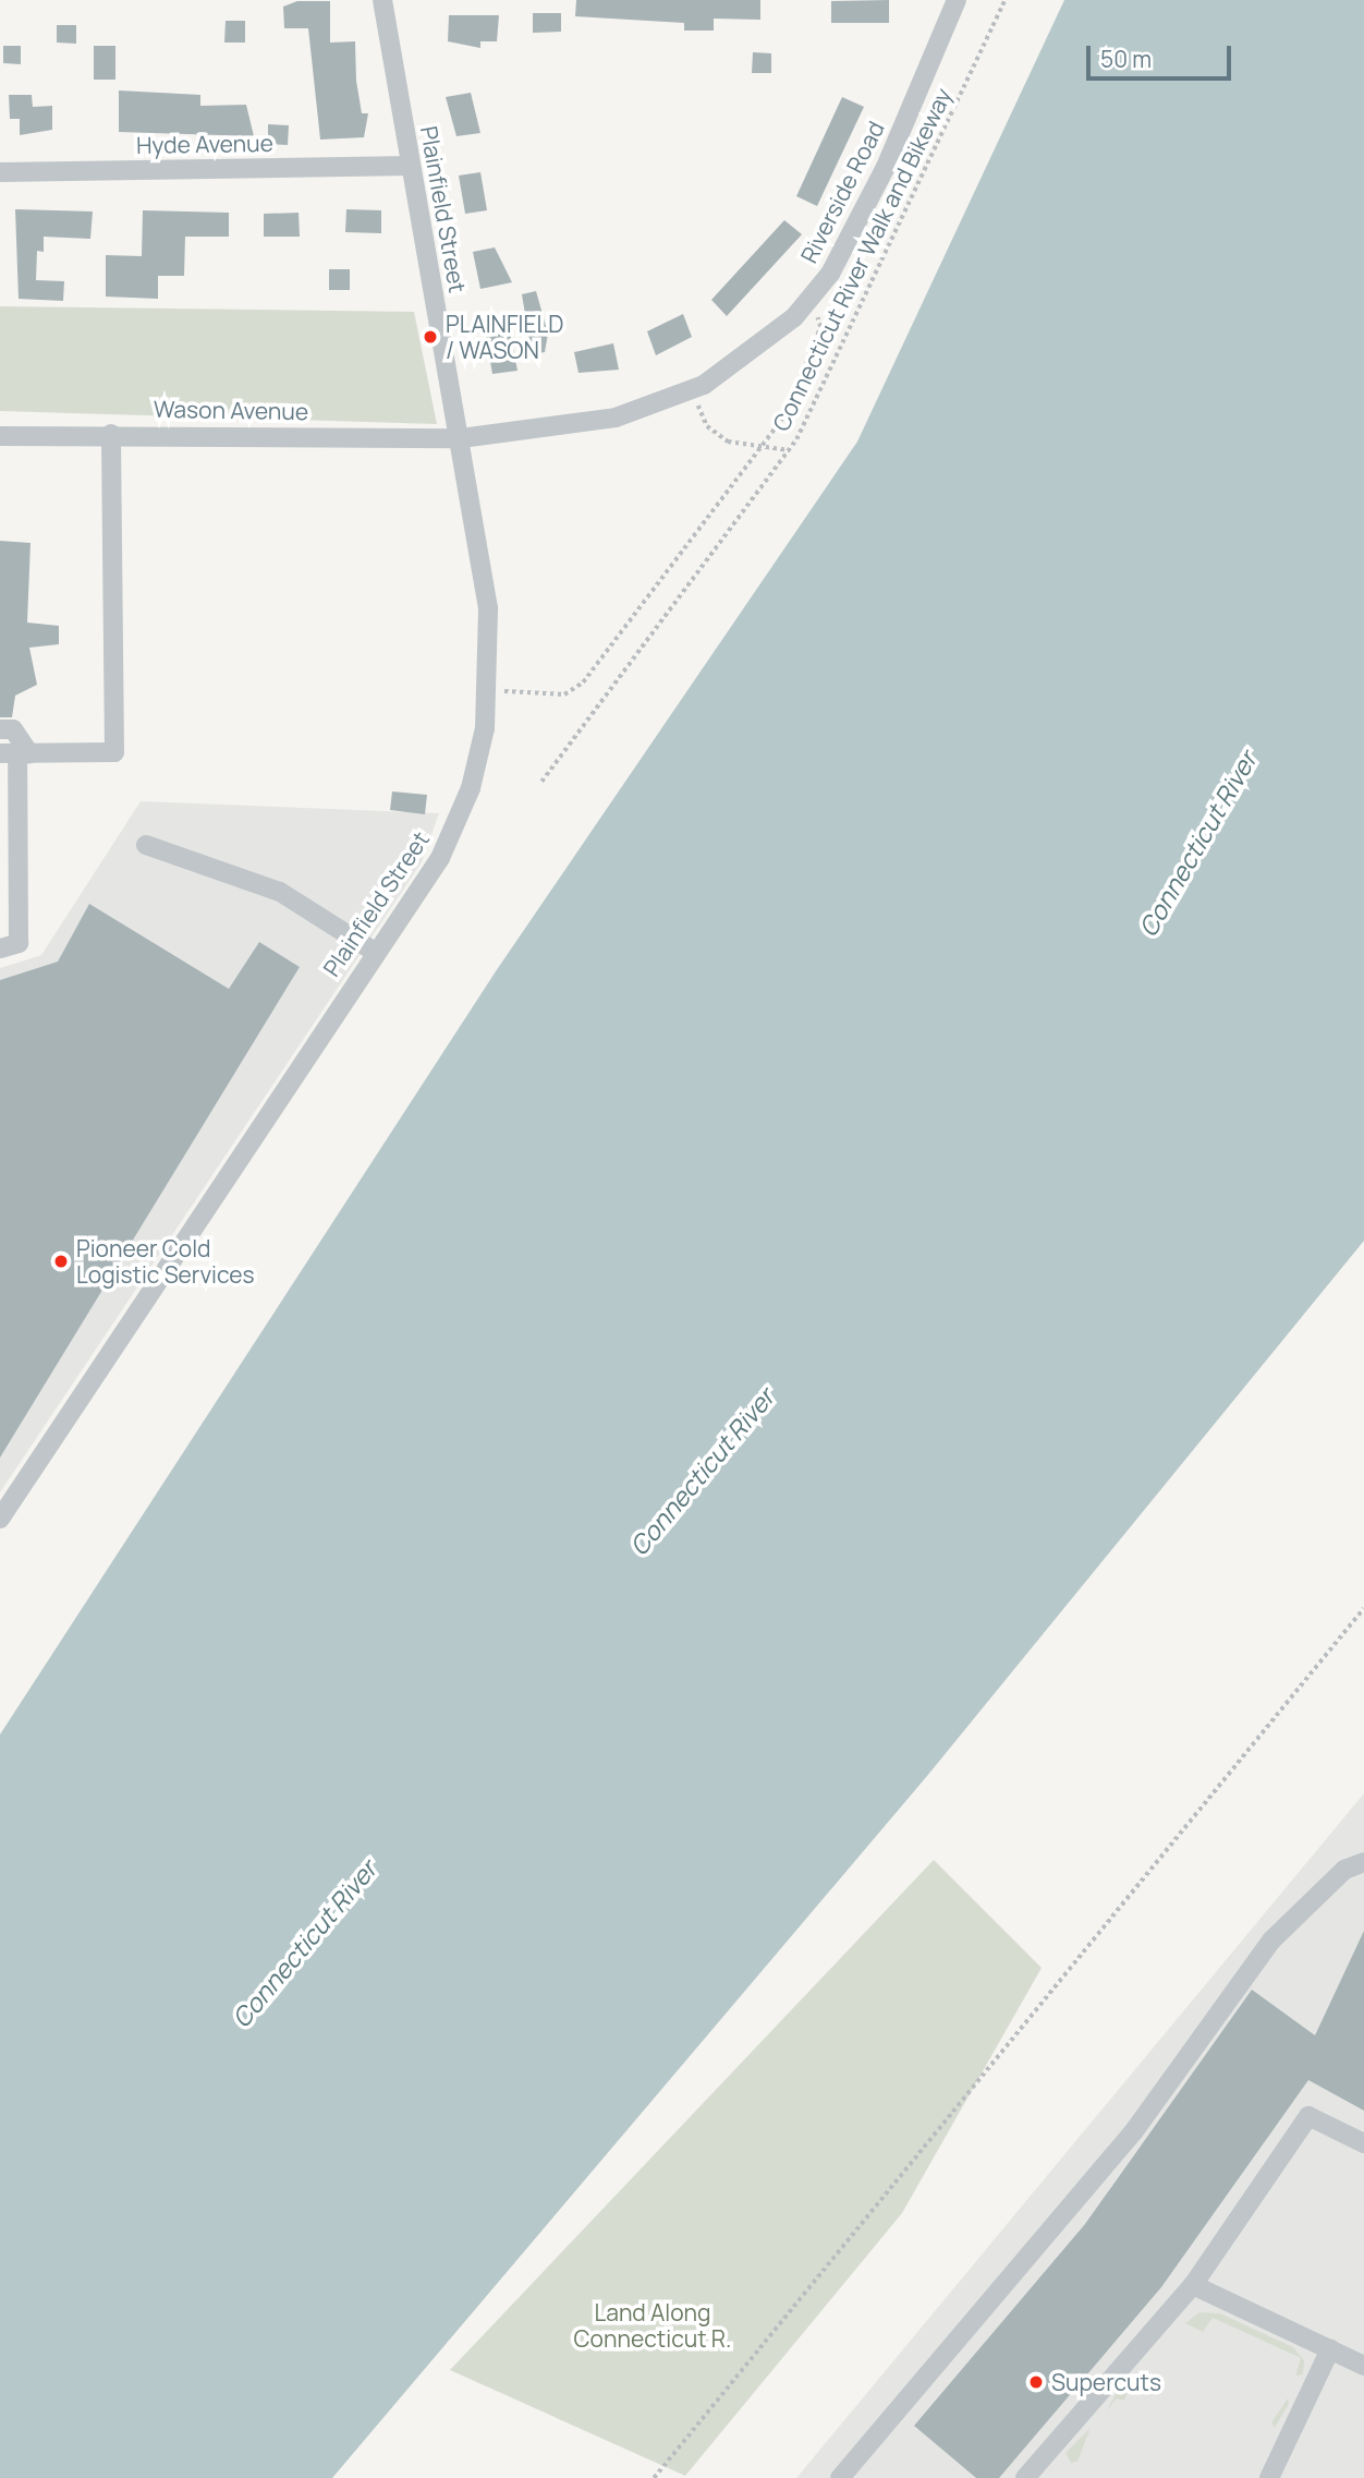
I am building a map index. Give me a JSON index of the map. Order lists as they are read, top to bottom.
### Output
{
  "streets": {
    "street": [
      "Hyde Avenue",
      "Riverside Road",
      "Plainfield Street",
      "Wason Avenue"
    ],
    "path": ["Connecticut River Walk and Bikeway"]
  },
  "crossings": [
    ["Hyde Avenue", "Plainfield Street"],
    ["Riverside Road", "Plainfield Street"],
    ["Riverside Road", "Wason Avenue"],
    ["Plainfield Street", "Wason Avenue"]
  ],
  "water": ["Connecticut River"],
  "parks": ["Land Along Connecticut R."],
  "places": ["PLAINFIELD / WASON", "Pioneer Cold Logistic Services", "Supercuts"],
  "scale_bar": "50 m"
}
